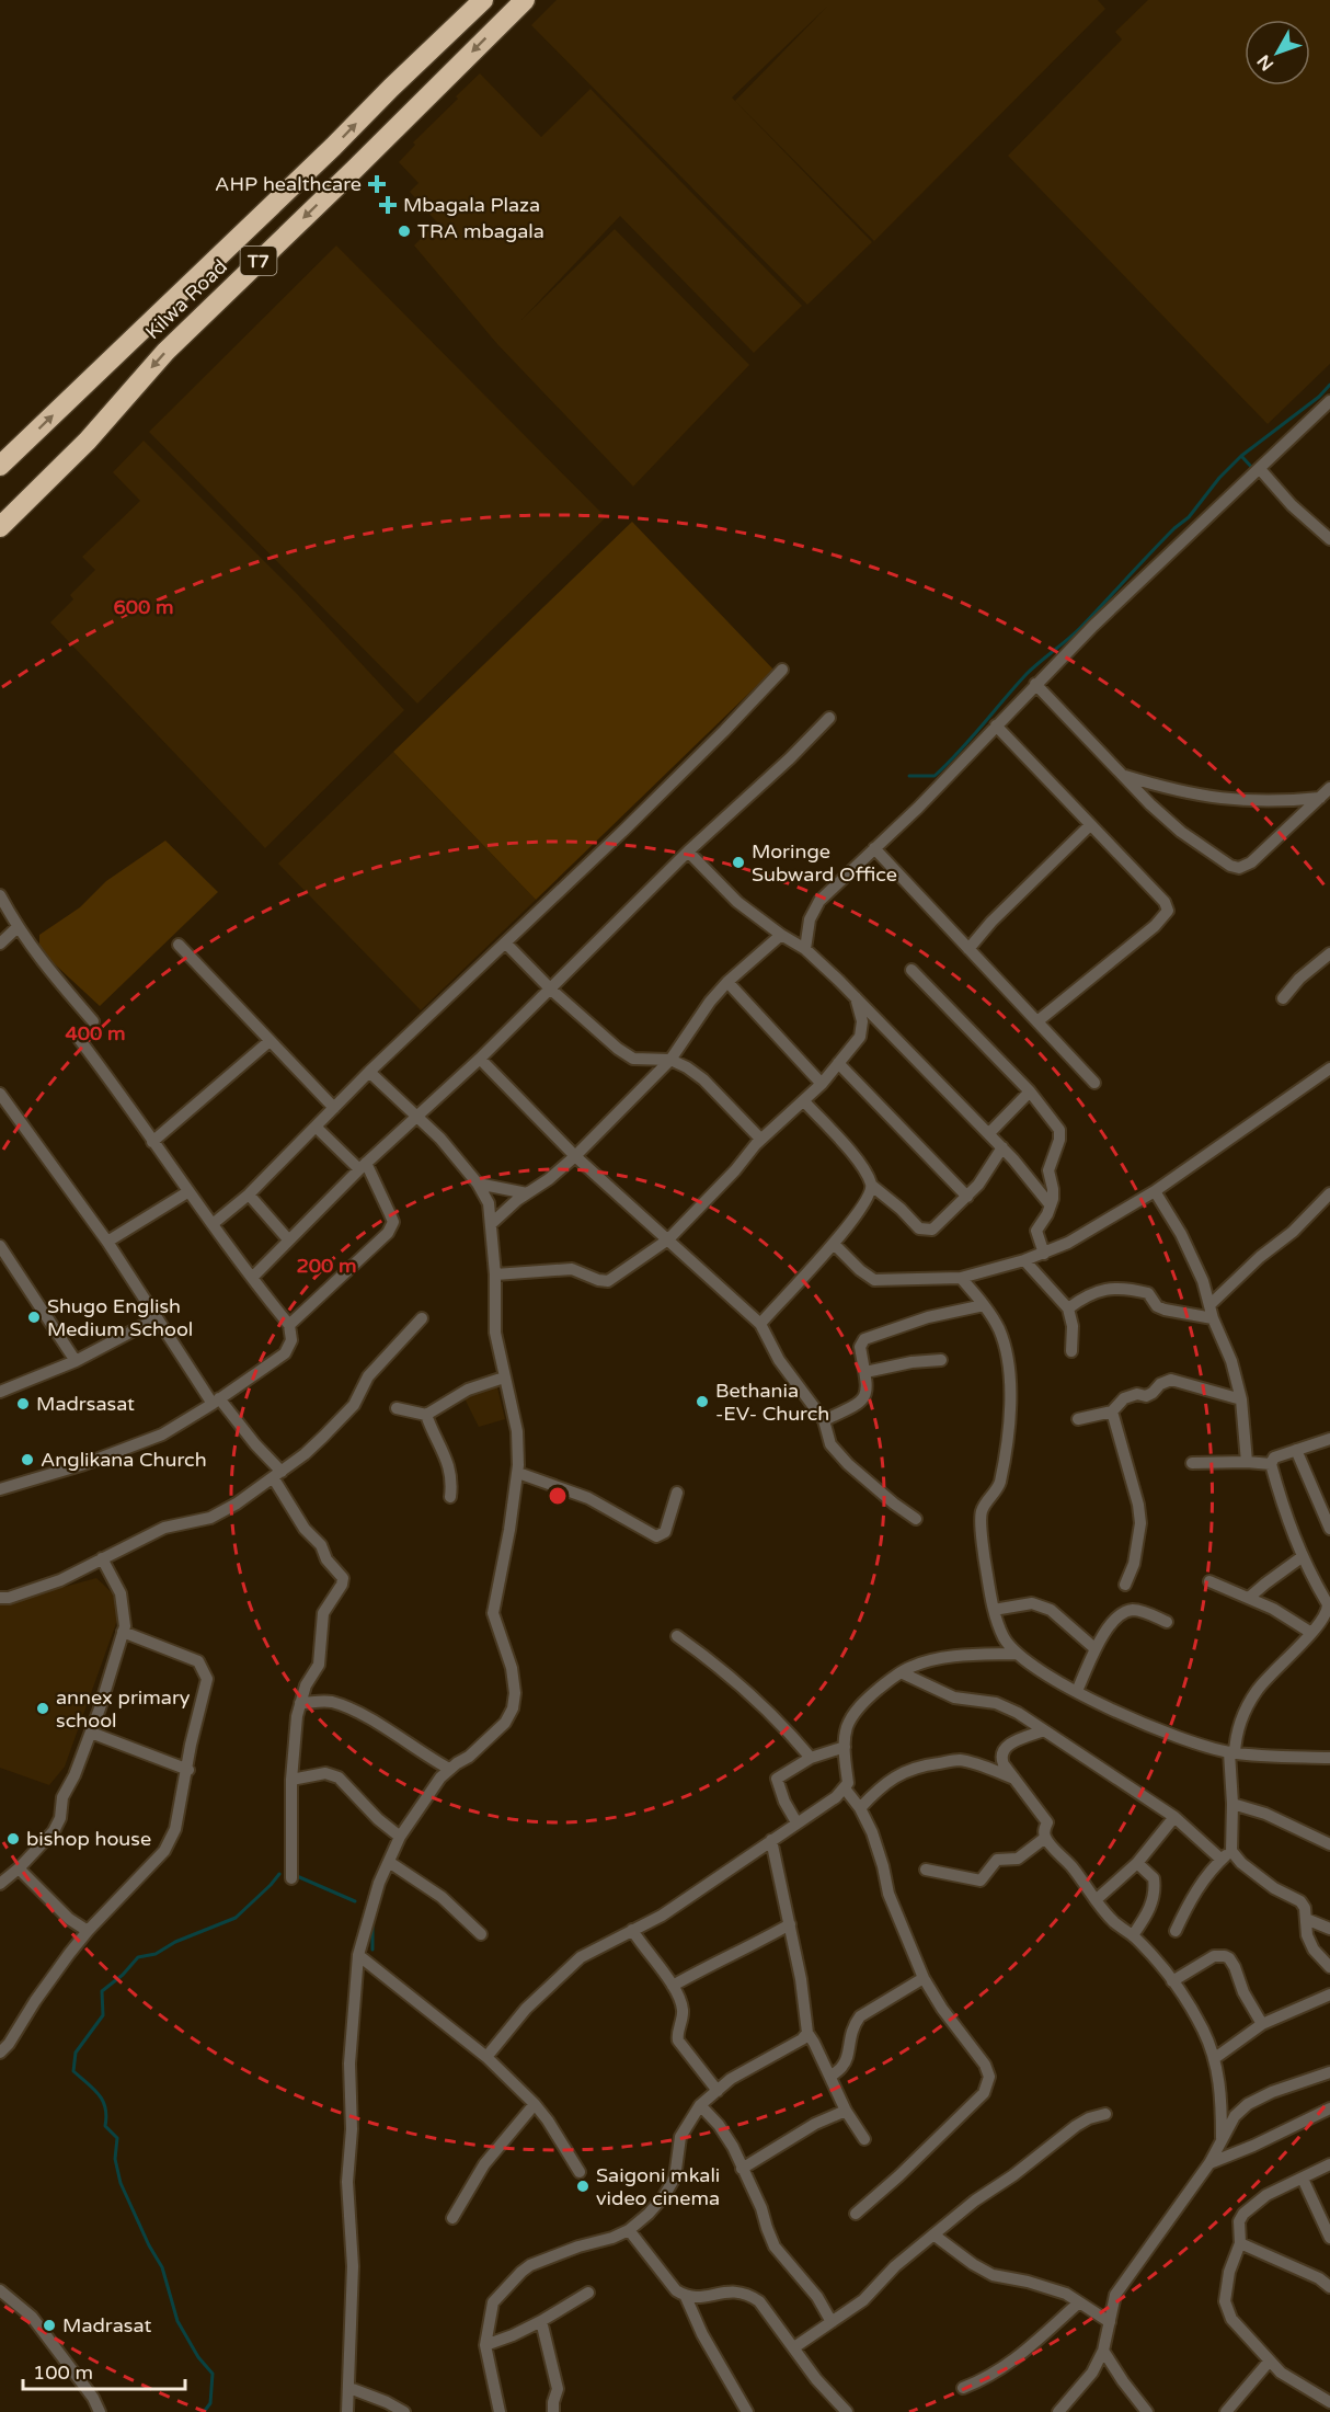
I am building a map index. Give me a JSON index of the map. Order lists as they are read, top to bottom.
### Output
{
  "streets": {
    "highway": ["T7", "Kilwa Road"]
  },
  "places": {
    "health": ["AHP healthcare", "Mbagala Plaza"],
    "other": [
      "TRA mbagala",
      "Moringe Subward Office",
      "Shugo English Medium School",
      "Bethania -EV- Church",
      "Madrsasat",
      "Anglikana Church",
      "annex primary school",
      "bishop house",
      "Saigoni mkali video cinema",
      "Madrasat"
    ]
  },
  "scale_bar": "100 m",
  "north": "bottom left",
  "rings": ["600 m", "400 m", "200 m"]
}
